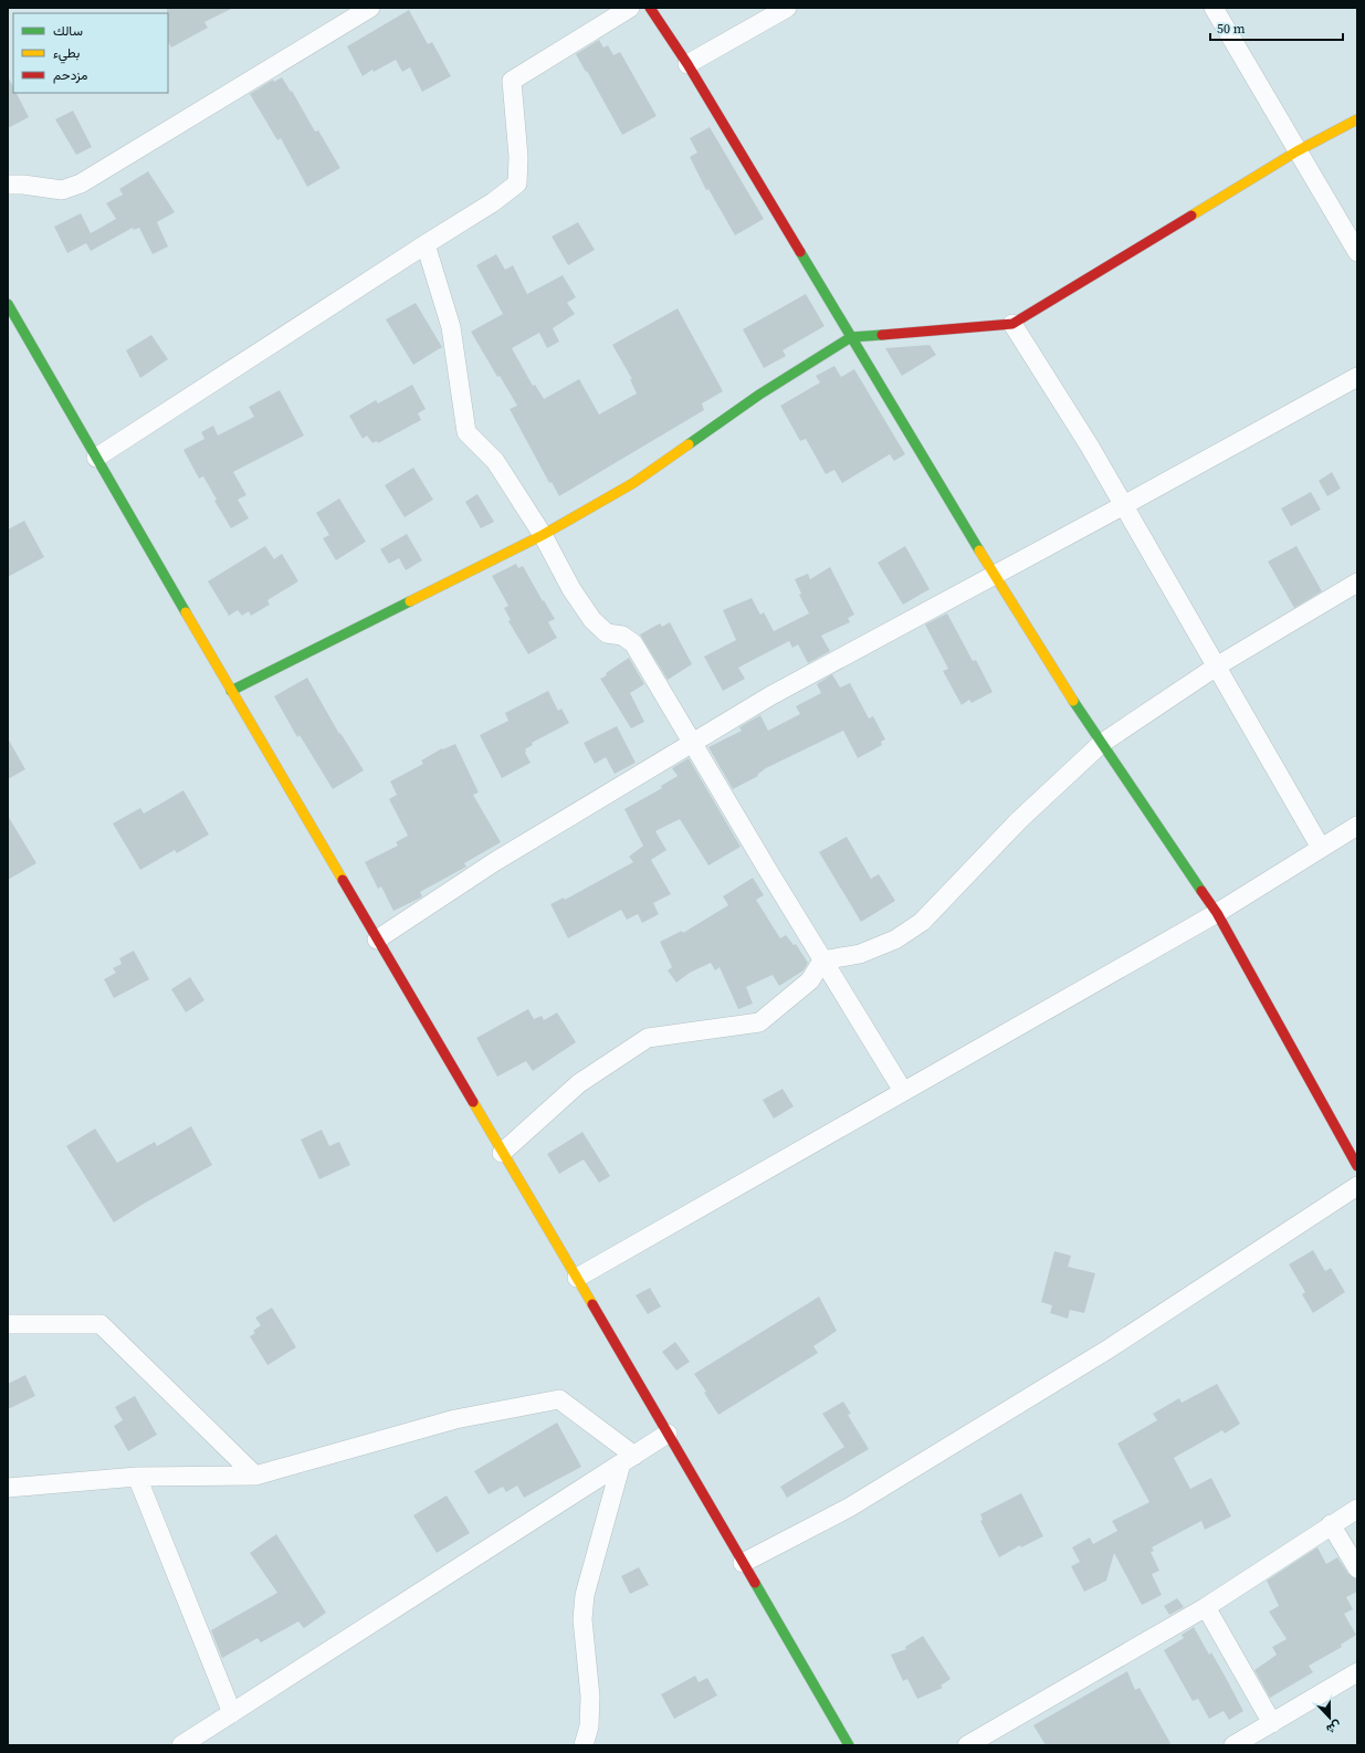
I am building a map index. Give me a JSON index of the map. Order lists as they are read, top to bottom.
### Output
{
  "legend": ["سالك", "بطيء", "مزدحم"],
  "scale_bar": "50 m",
  "north": "bottom"
}
